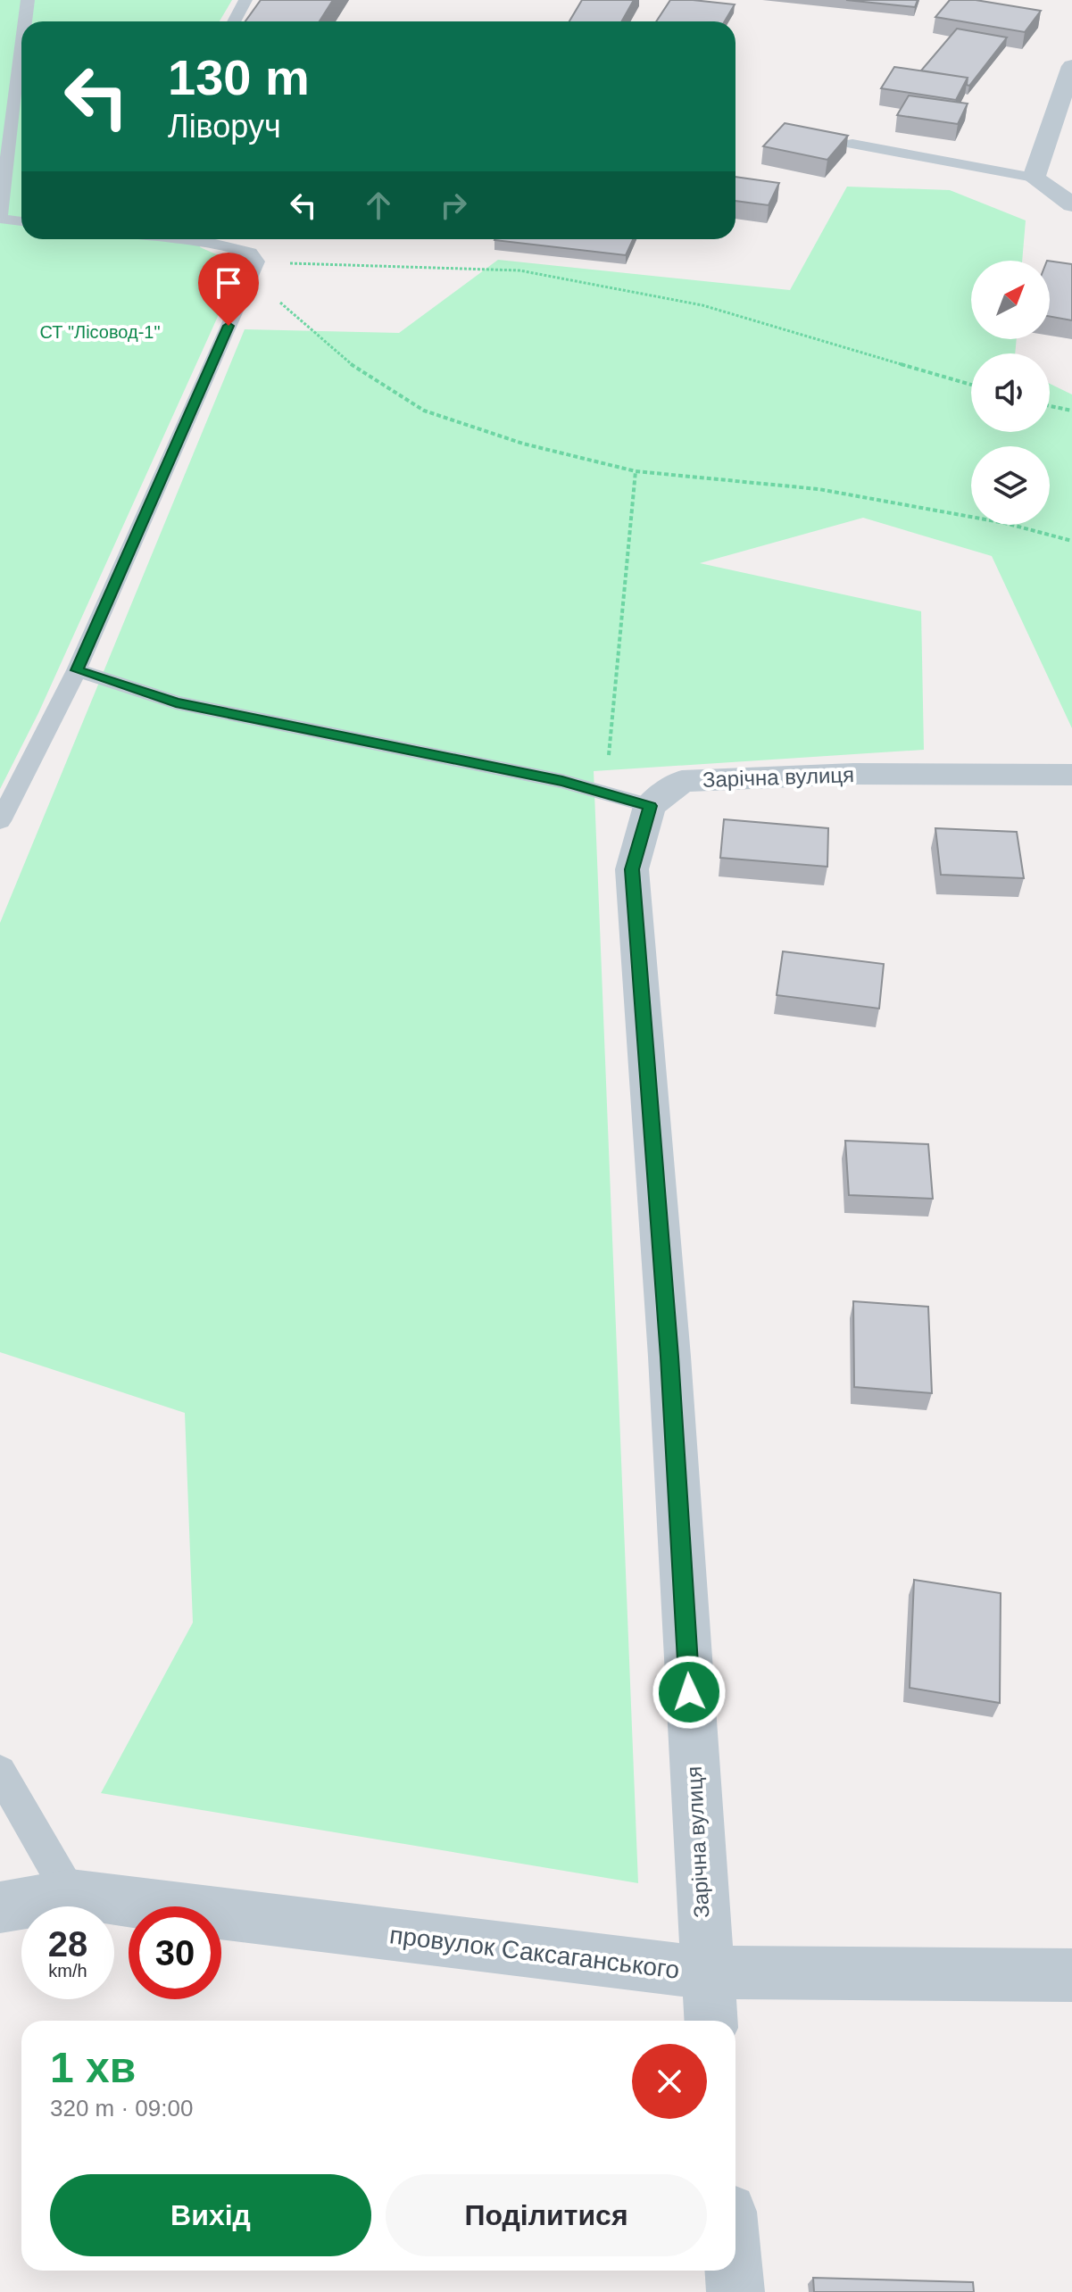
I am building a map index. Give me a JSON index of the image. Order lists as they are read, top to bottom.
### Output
{
  "streets": {
    "street": ["Зарічна вулиця", "провулок Саксаганського"]
  },
  "crossings": [
    ["Зарічна вулиця", "провулок Саксаганського"]
  ],
  "parks": ["СТ \"Лісовод-1\""],
  "north": "top right",
  "page": {
    "turn": ["130 m", "Ліворуч"],
    "speed": "28 km/h",
    "limit": "30",
    "heading": ["1 хв", "320 m · 09:00"],
    "buttons": ["Вихід", "Поділитися"]
  }
}
